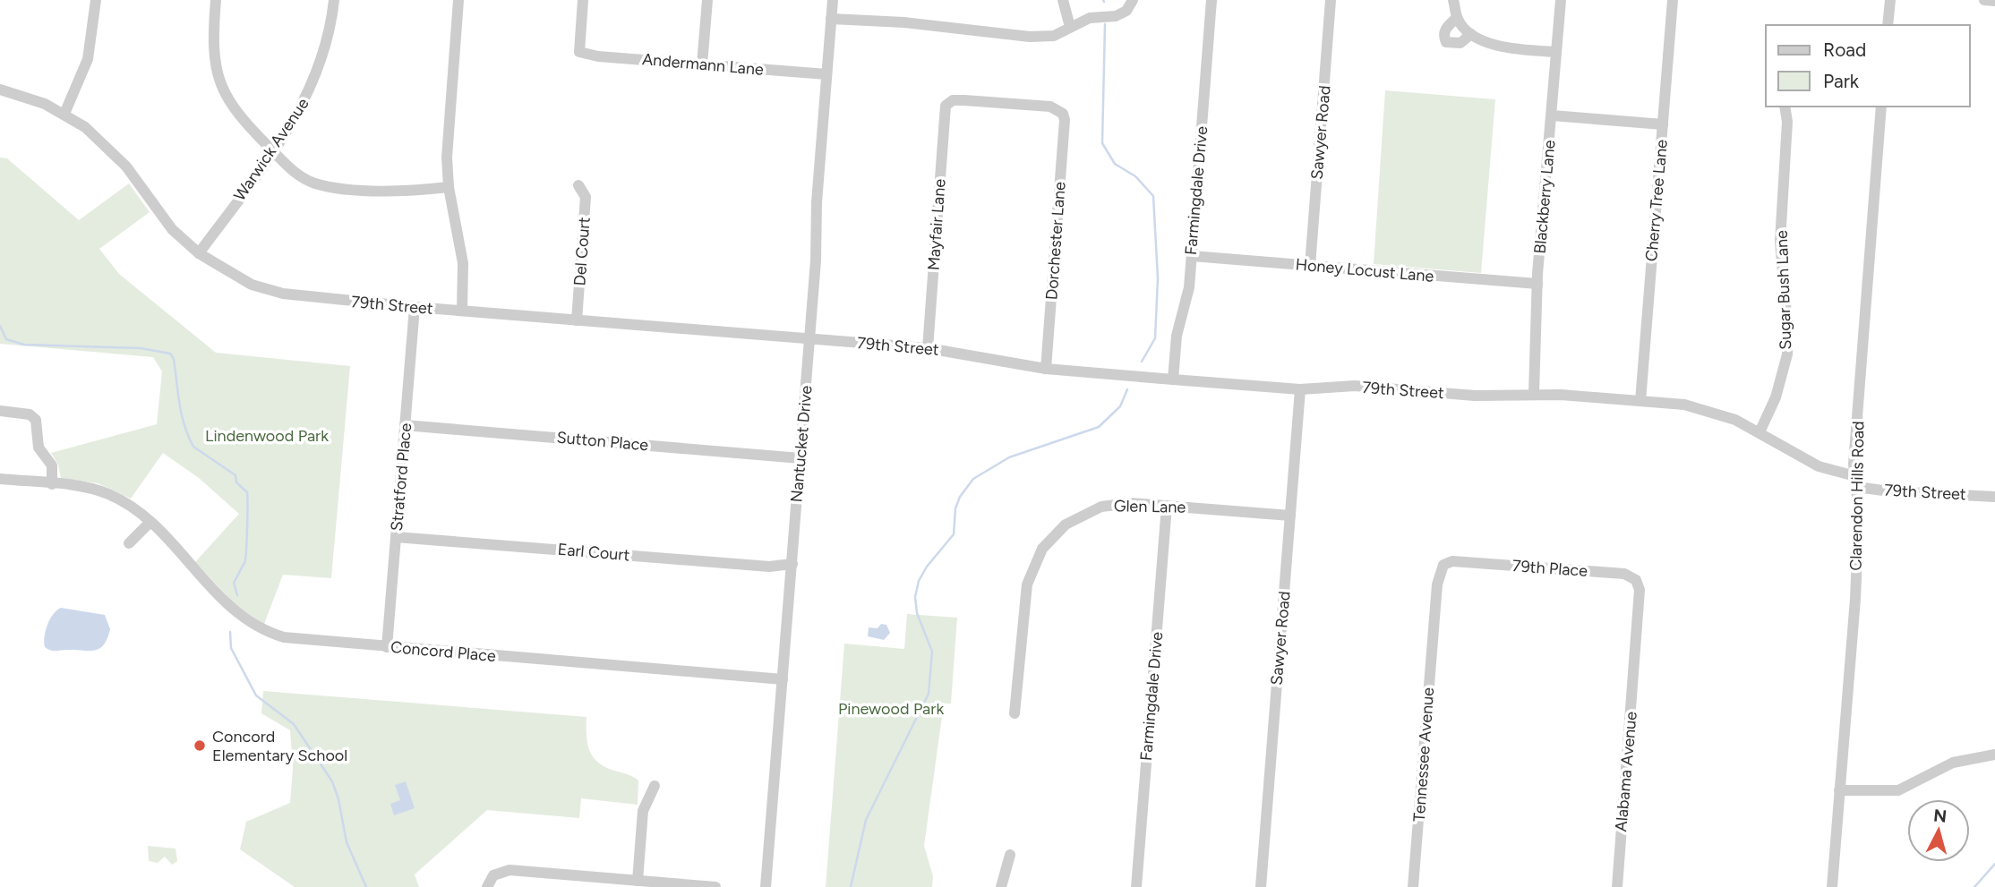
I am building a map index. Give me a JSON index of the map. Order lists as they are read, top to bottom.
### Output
{
  "streets": {
    "street": [
      "Andermann Lane",
      "Sawyer Road",
      "Warwick Avenue",
      "Farmingdale Drive",
      "Blackberry Lane",
      "Cherry Tree Lane",
      "Mayfair Lane",
      "Dorchester Lane",
      "Del Court",
      "Honey Locust Lane",
      "Sugar Bush Lane",
      "79th Street",
      "Sutton Place",
      "Nantucket Drive",
      "Stratford Place",
      "Clarendon Hills Road",
      "Glen Lane",
      "Earl Court",
      "79th Place",
      "Concord Place",
      "Tennessee Avenue",
      "Alabama Avenue"
    ]
  },
  "crossings": [
    ["Andermann Lane", "Nantucket Drive"],
    ["Sawyer Road", "Honey Locust Lane"],
    ["Sawyer Road", "79th Street"],
    ["Sawyer Road", "Glen Lane"],
    ["Warwick Avenue", "79th Street"],
    ["Farmingdale Drive", "Honey Locust Lane"],
    ["Farmingdale Drive", "79th Street"],
    ["Farmingdale Drive", "Glen Lane"],
    ["Blackberry Lane", "Honey Locust Lane"],
    ["Blackberry Lane", "79th Street"],
    ["Cherry Tree Lane", "79th Street"],
    ["Mayfair Lane", "Dorchester Lane"],
    ["Mayfair Lane", "79th Street"],
    ["Dorchester Lane", "79th Street"],
    ["Del Court", "79th Street"],
    ["Sugar Bush Lane", "79th Street"],
    ["79th Street", "Nantucket Drive"],
    ["79th Street", "Stratford Place"],
    ["79th Street", "Clarendon Hills Road"],
    ["Sutton Place", "Nantucket Drive"],
    ["Sutton Place", "Stratford Place"],
    ["Nantucket Drive", "Earl Court"],
    ["Nantucket Drive", "Concord Place"],
    ["Stratford Place", "Earl Court"],
    ["Stratford Place", "Concord Place"],
    ["79th Place", "Tennessee Avenue"],
    ["79th Place", "Alabama Avenue"]
  ],
  "parks": ["Lindenwood Park", "Pinewood Park"],
  "places": ["Concord Elementary School"],
  "legend": ["Road", "Park"],
  "north": "top"
}
